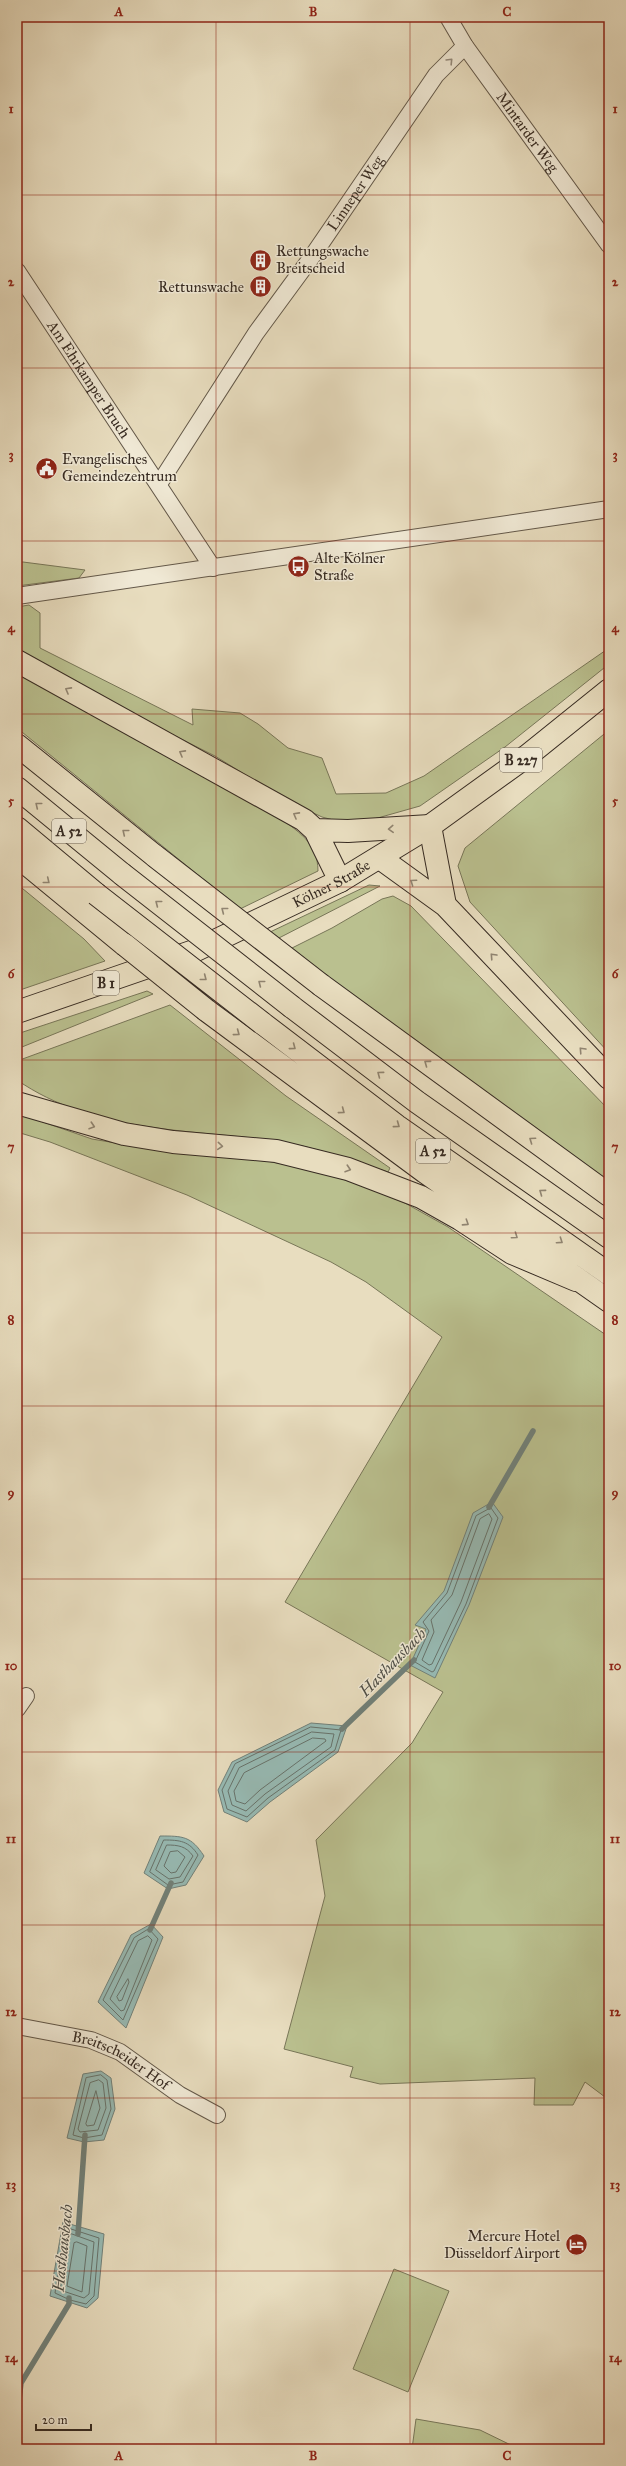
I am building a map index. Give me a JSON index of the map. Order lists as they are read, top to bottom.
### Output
{
  "streets": {
    "main road": [
      "B 227",
      "A 52",
      "Kölner Straße",
      "B 1"
    ],
    "street": [
      "Mintarder Weg",
      "Linneper Weg",
      "Am Ehrkamper Bruch",
      "Breitscheider Hof"
    ]
  },
  "crossings": [
    ["Mintarder Weg", "Linneper Weg"],
    ["Linneper Weg", "Am Ehrkamper Bruch"]
  ],
  "one_way": ["Linneper Weg"],
  "water": ["Hasthausbach"],
  "places": {
    "building": ["Rettungswache Breitscheid", "Rettunswache"],
    "public building": ["Evangelisches Gemeindezentrum"],
    "bus stop": ["Alte Kölner Straße"],
    "hotel": ["Mercure Hotel Düsseldorf Airport"]
  },
  "scale_bar": "20 m",
  "grid": {
    "columns": ["A", "B", "C"],
    "rows": [
      "1",
      "2",
      "3",
      "4",
      "5",
      "6",
      "7",
      "8",
      "9",
      "10",
      "11",
      "12",
      "13",
      "14"
    ]
  }
}
